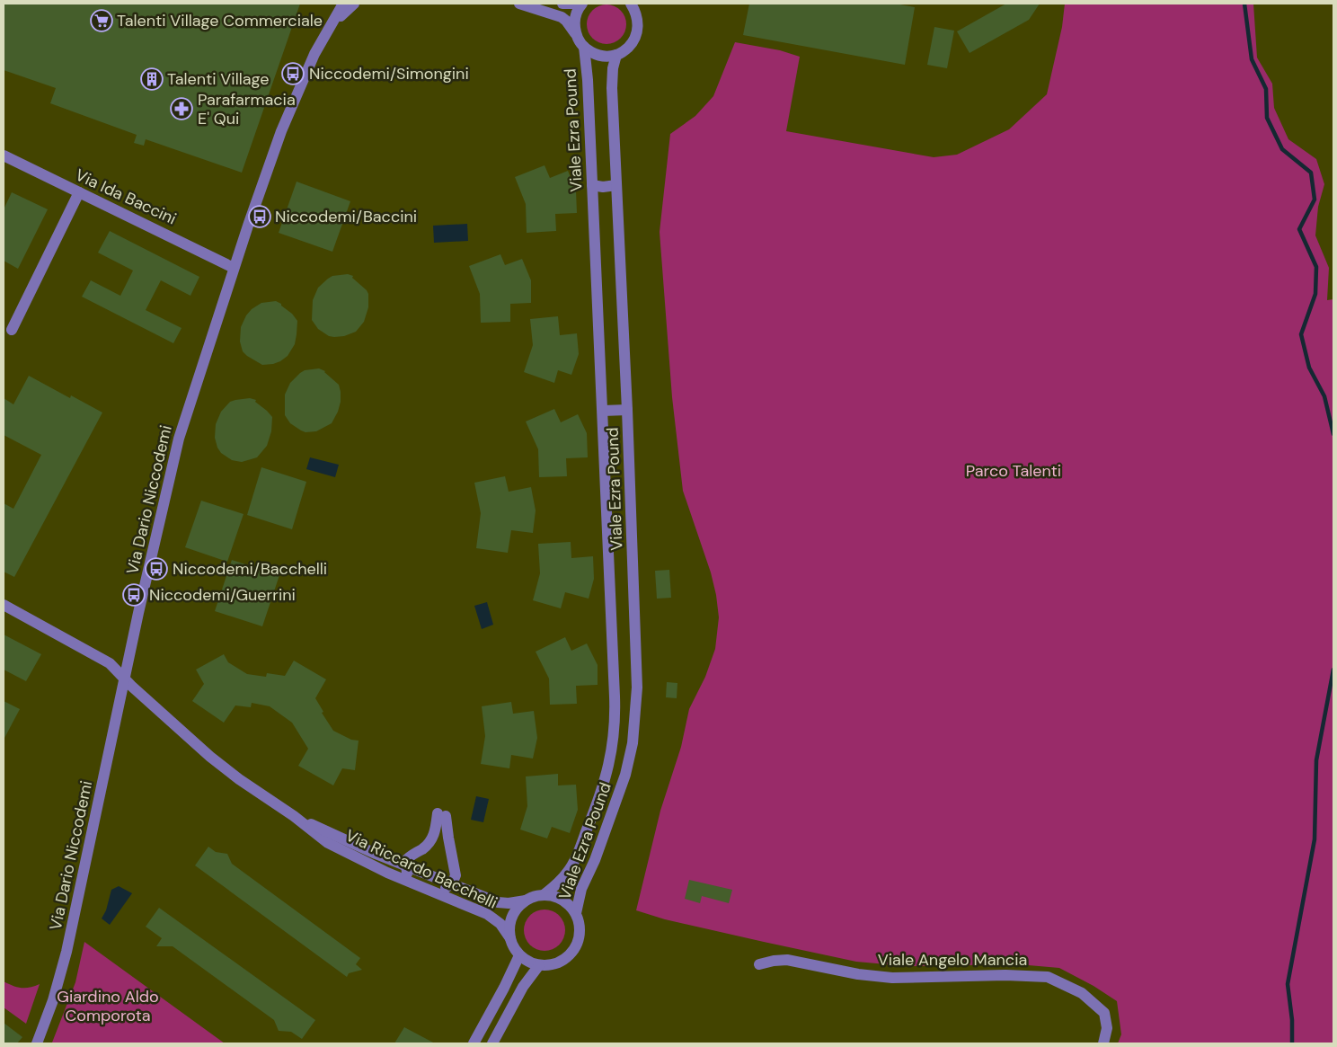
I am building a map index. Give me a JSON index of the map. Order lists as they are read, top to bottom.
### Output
{
  "streets": {
    "street": [
      "Viale Ezra Pound",
      "Via Ida Baccini",
      "Via Dario Niccodemi",
      "Via Riccardo Bacchelli",
      "Viale Angelo Mancia"
    ]
  },
  "crossings": [
    ["Viale Ezra Pound", "Via Riccardo Bacchelli"],
    ["Via Ida Baccini", "Via Dario Niccodemi"],
    ["Via Dario Niccodemi", "Via Riccardo Bacchelli"]
  ],
  "parks": ["Parco Talenti", "Giardino Aldo Comporota"],
  "places": {
    "supermarket": ["Talenti Village Commerciale"],
    "bus stop": [
      "Niccodemi/Simongini",
      "Niccodemi/Baccini",
      "Niccodemi/Bacchelli",
      "Niccodemi/Guerrini"
    ],
    "building": ["Talenti Village"],
    "pharmacy": ["Parafarmacia E' Qui"]
  }
}
